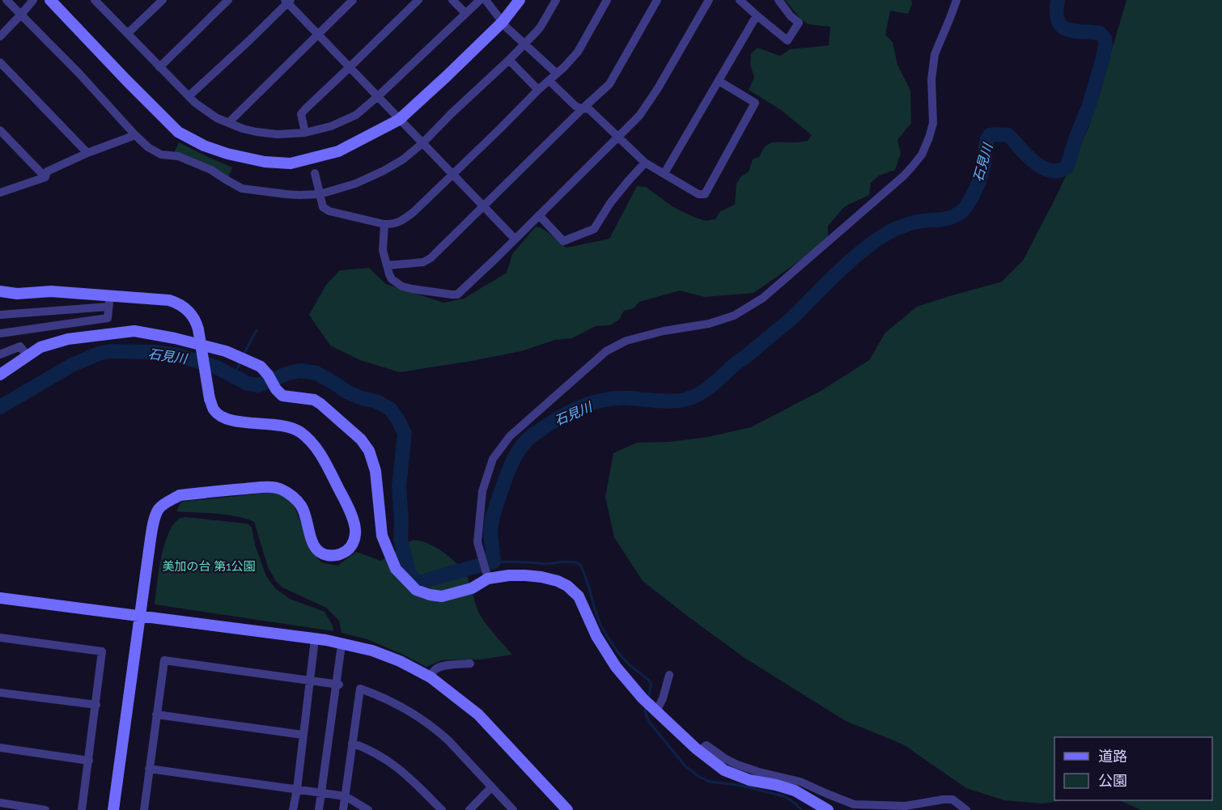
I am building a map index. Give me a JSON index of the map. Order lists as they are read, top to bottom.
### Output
{
  "water": ["石見川"],
  "parks": ["美加の台 第1公園"],
  "legend": ["道路", "公園"]
}
